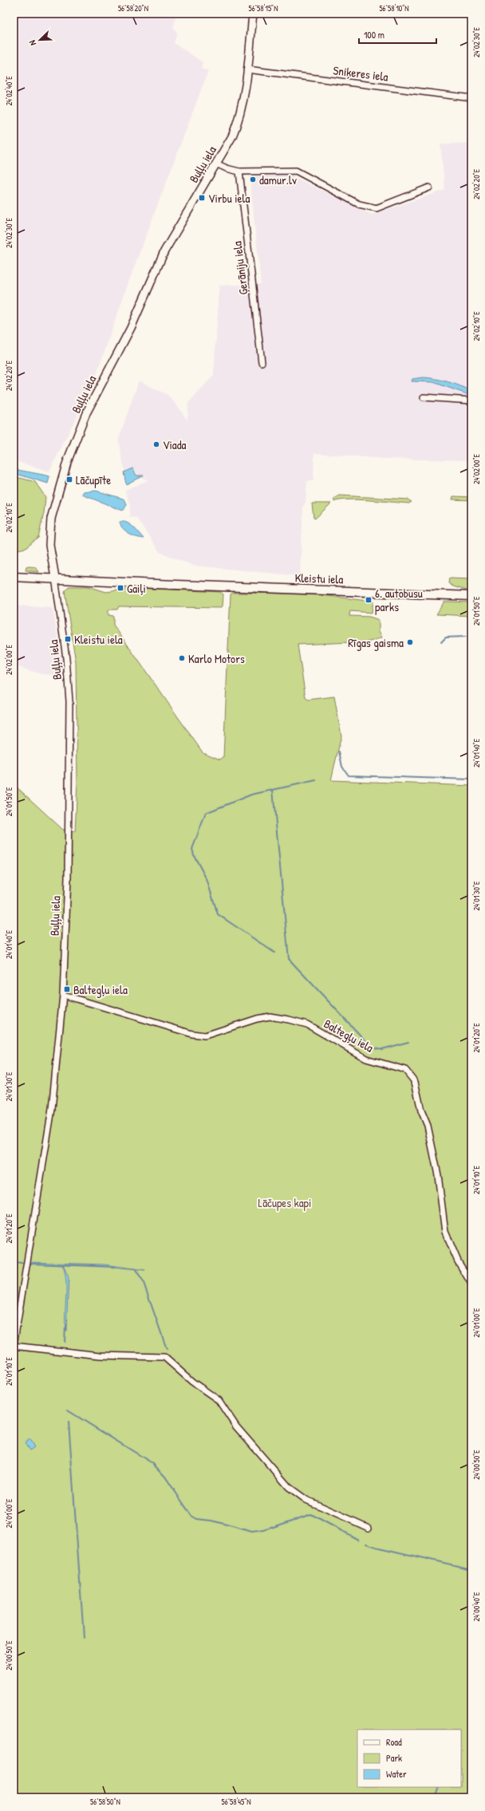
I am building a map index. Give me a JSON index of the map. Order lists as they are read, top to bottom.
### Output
{
  "streets": {
    "main road": ["Kleistu iela"],
    "street": [
      "Sniķeres iela",
      "Buļļu iela",
      "Ģerāniju iela",
      "Baltegļu iela"
    ]
  },
  "crossings": [
    ["Sniķeres iela", "Buļļu iela"],
    ["Buļļu iela", "Kleistu iela"],
    ["Buļļu iela", "Baltegļu iela"]
  ],
  "parks": ["Lāčupes kapi"],
  "places": {
    "other": [
      "damur.lv",
      "Viada",
      "Rīgas gaisma",
      "Karlo Motors"
    ],
    "transit": [
      "Virbu iela",
      "Lāčupīte",
      "Gaiļi",
      "6. autobusu parks",
      "Kleistu iela",
      "Baltegļu iela"
    ]
  },
  "legend": ["Road", "Park", "Water"],
  "scale_bar": "100 m",
  "north": "bottom left",
  "coordinates": [
    "56°58'20\"N",
    "56°58'15\"N",
    "56°58'10\"N",
    "24°02'30\"E",
    "24°02'40\"E",
    "24°02'20\"E",
    "24°02'10\"E",
    "24°02'00\"E",
    "24°01'50\"E",
    "24°01'40\"E",
    "24°01'30\"E",
    "24°01'20\"E",
    "24°01'10\"E",
    "24°01'00\"E",
    "24°00'50\"E",
    "24°00'40\"E",
    "56°58'50\"N",
    "56°58'45\"N"
  ]
}
